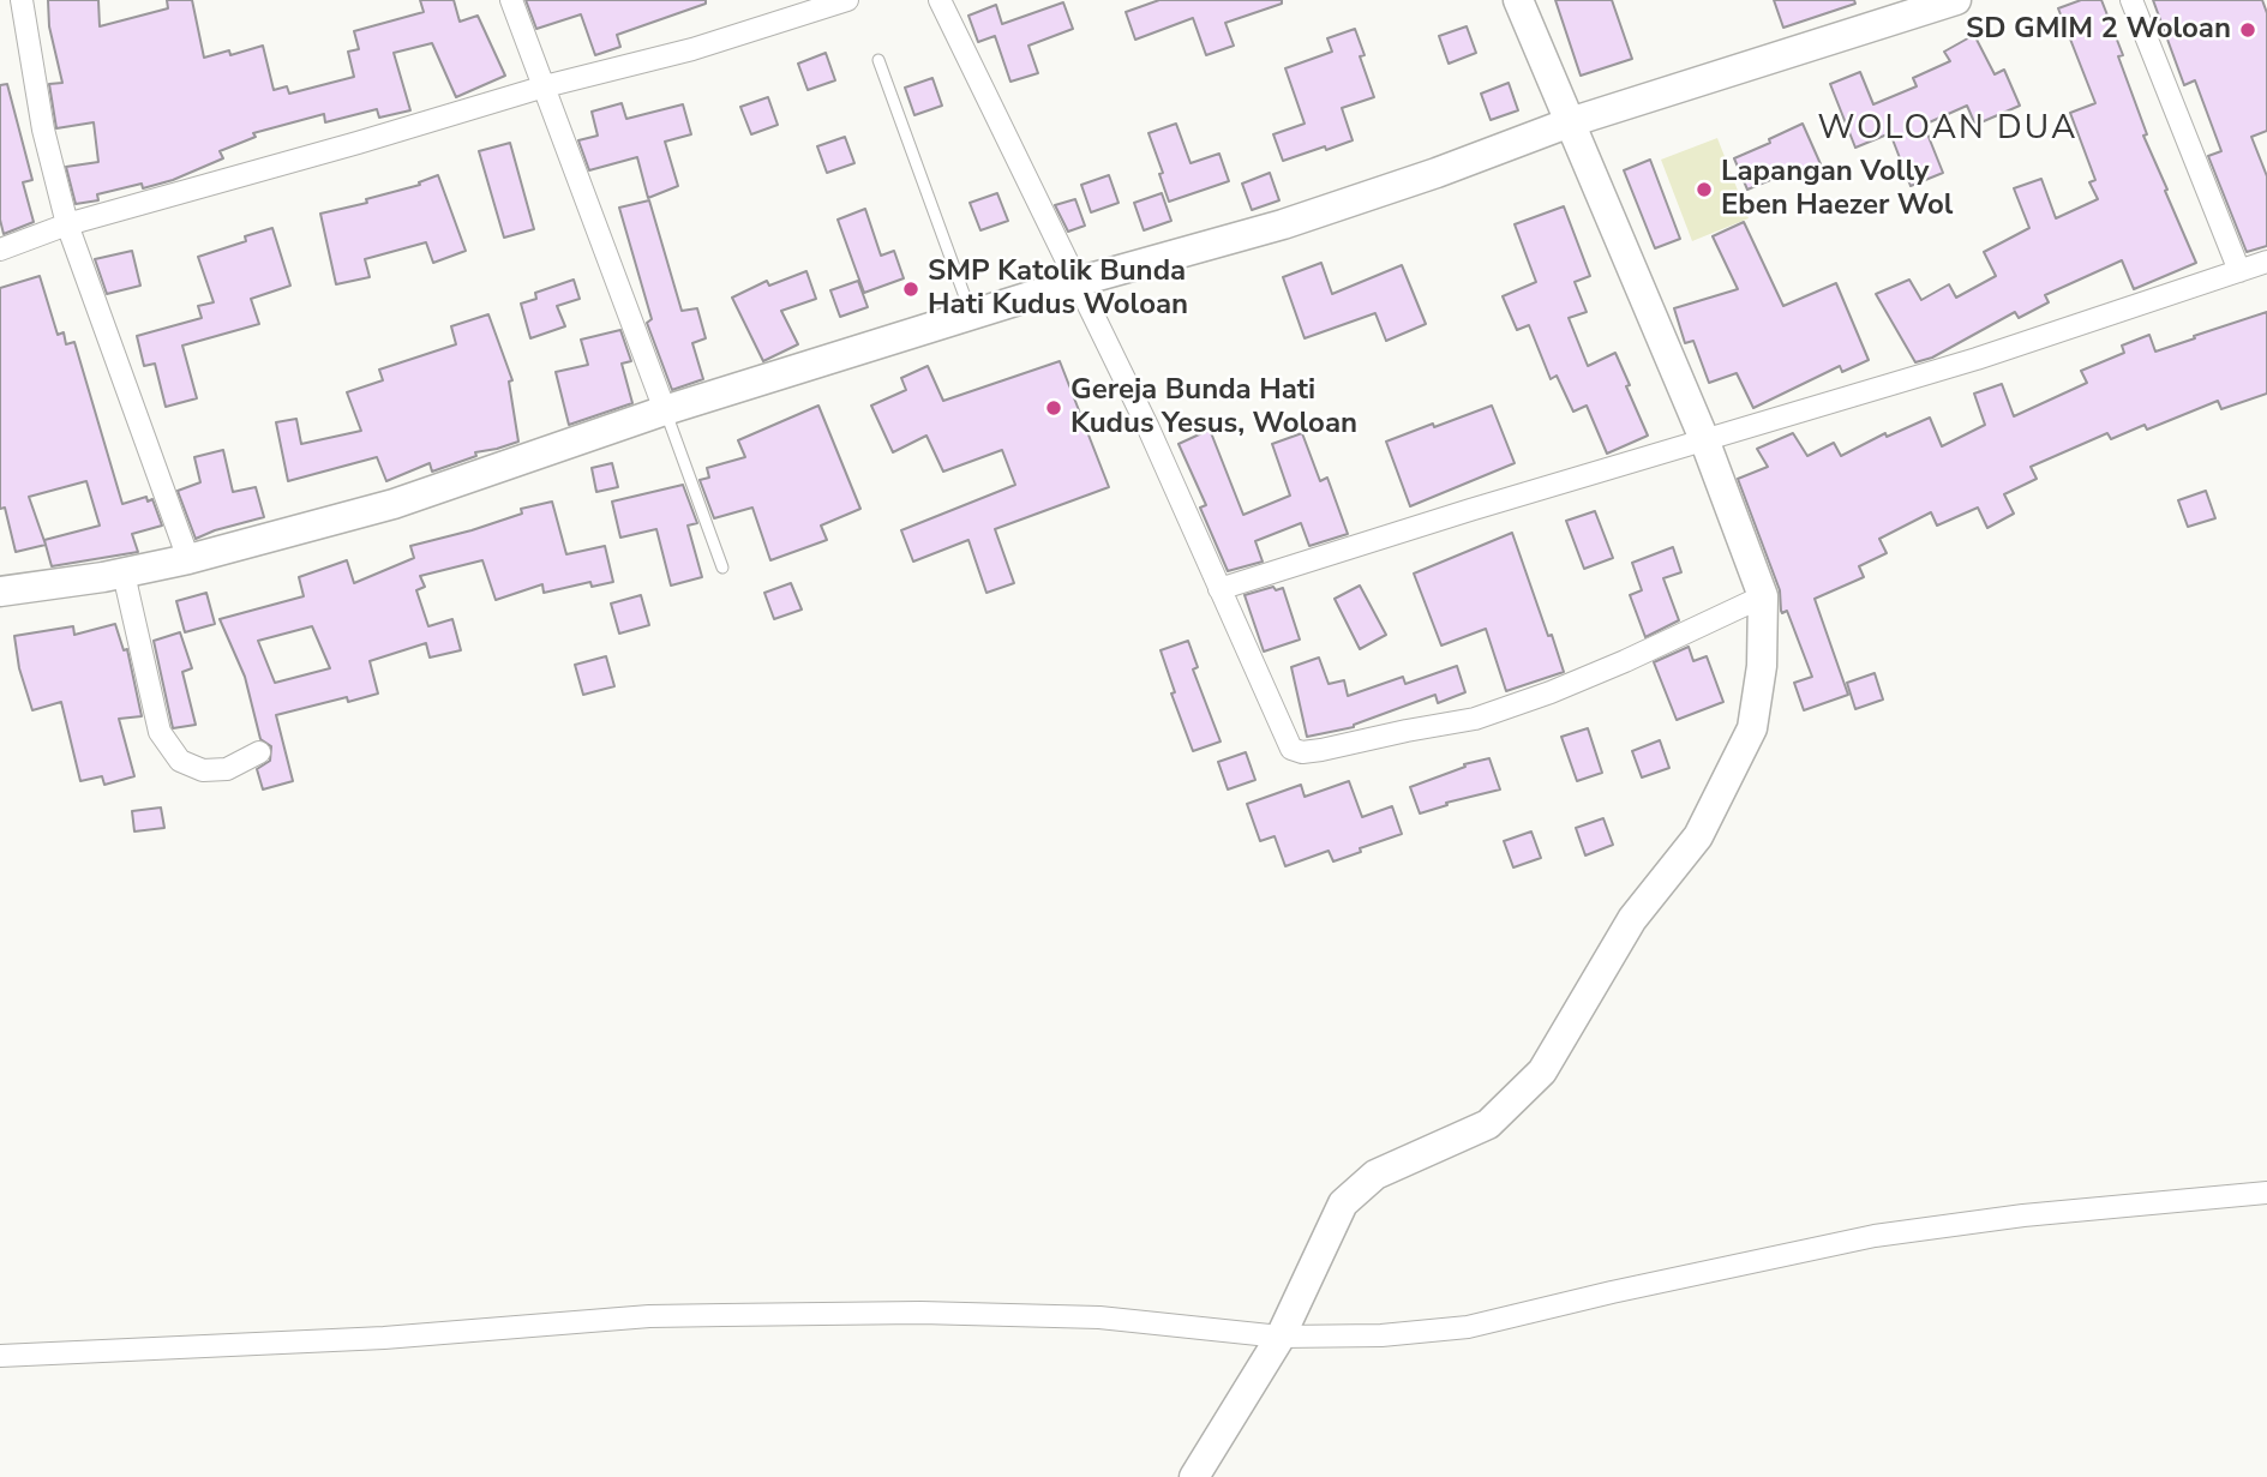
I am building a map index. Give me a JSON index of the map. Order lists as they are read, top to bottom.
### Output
{
  "districts": ["WOLOAN DUA"],
  "places": [
    "SD GMIM 2 Woloan",
    "Lapangan Volly Eben Haezer Wol",
    "SMP Katolik Bunda Hati Kudus Woloan",
    "Gereja Bunda Hati Kudus Yesus, Woloan"
  ]
}
